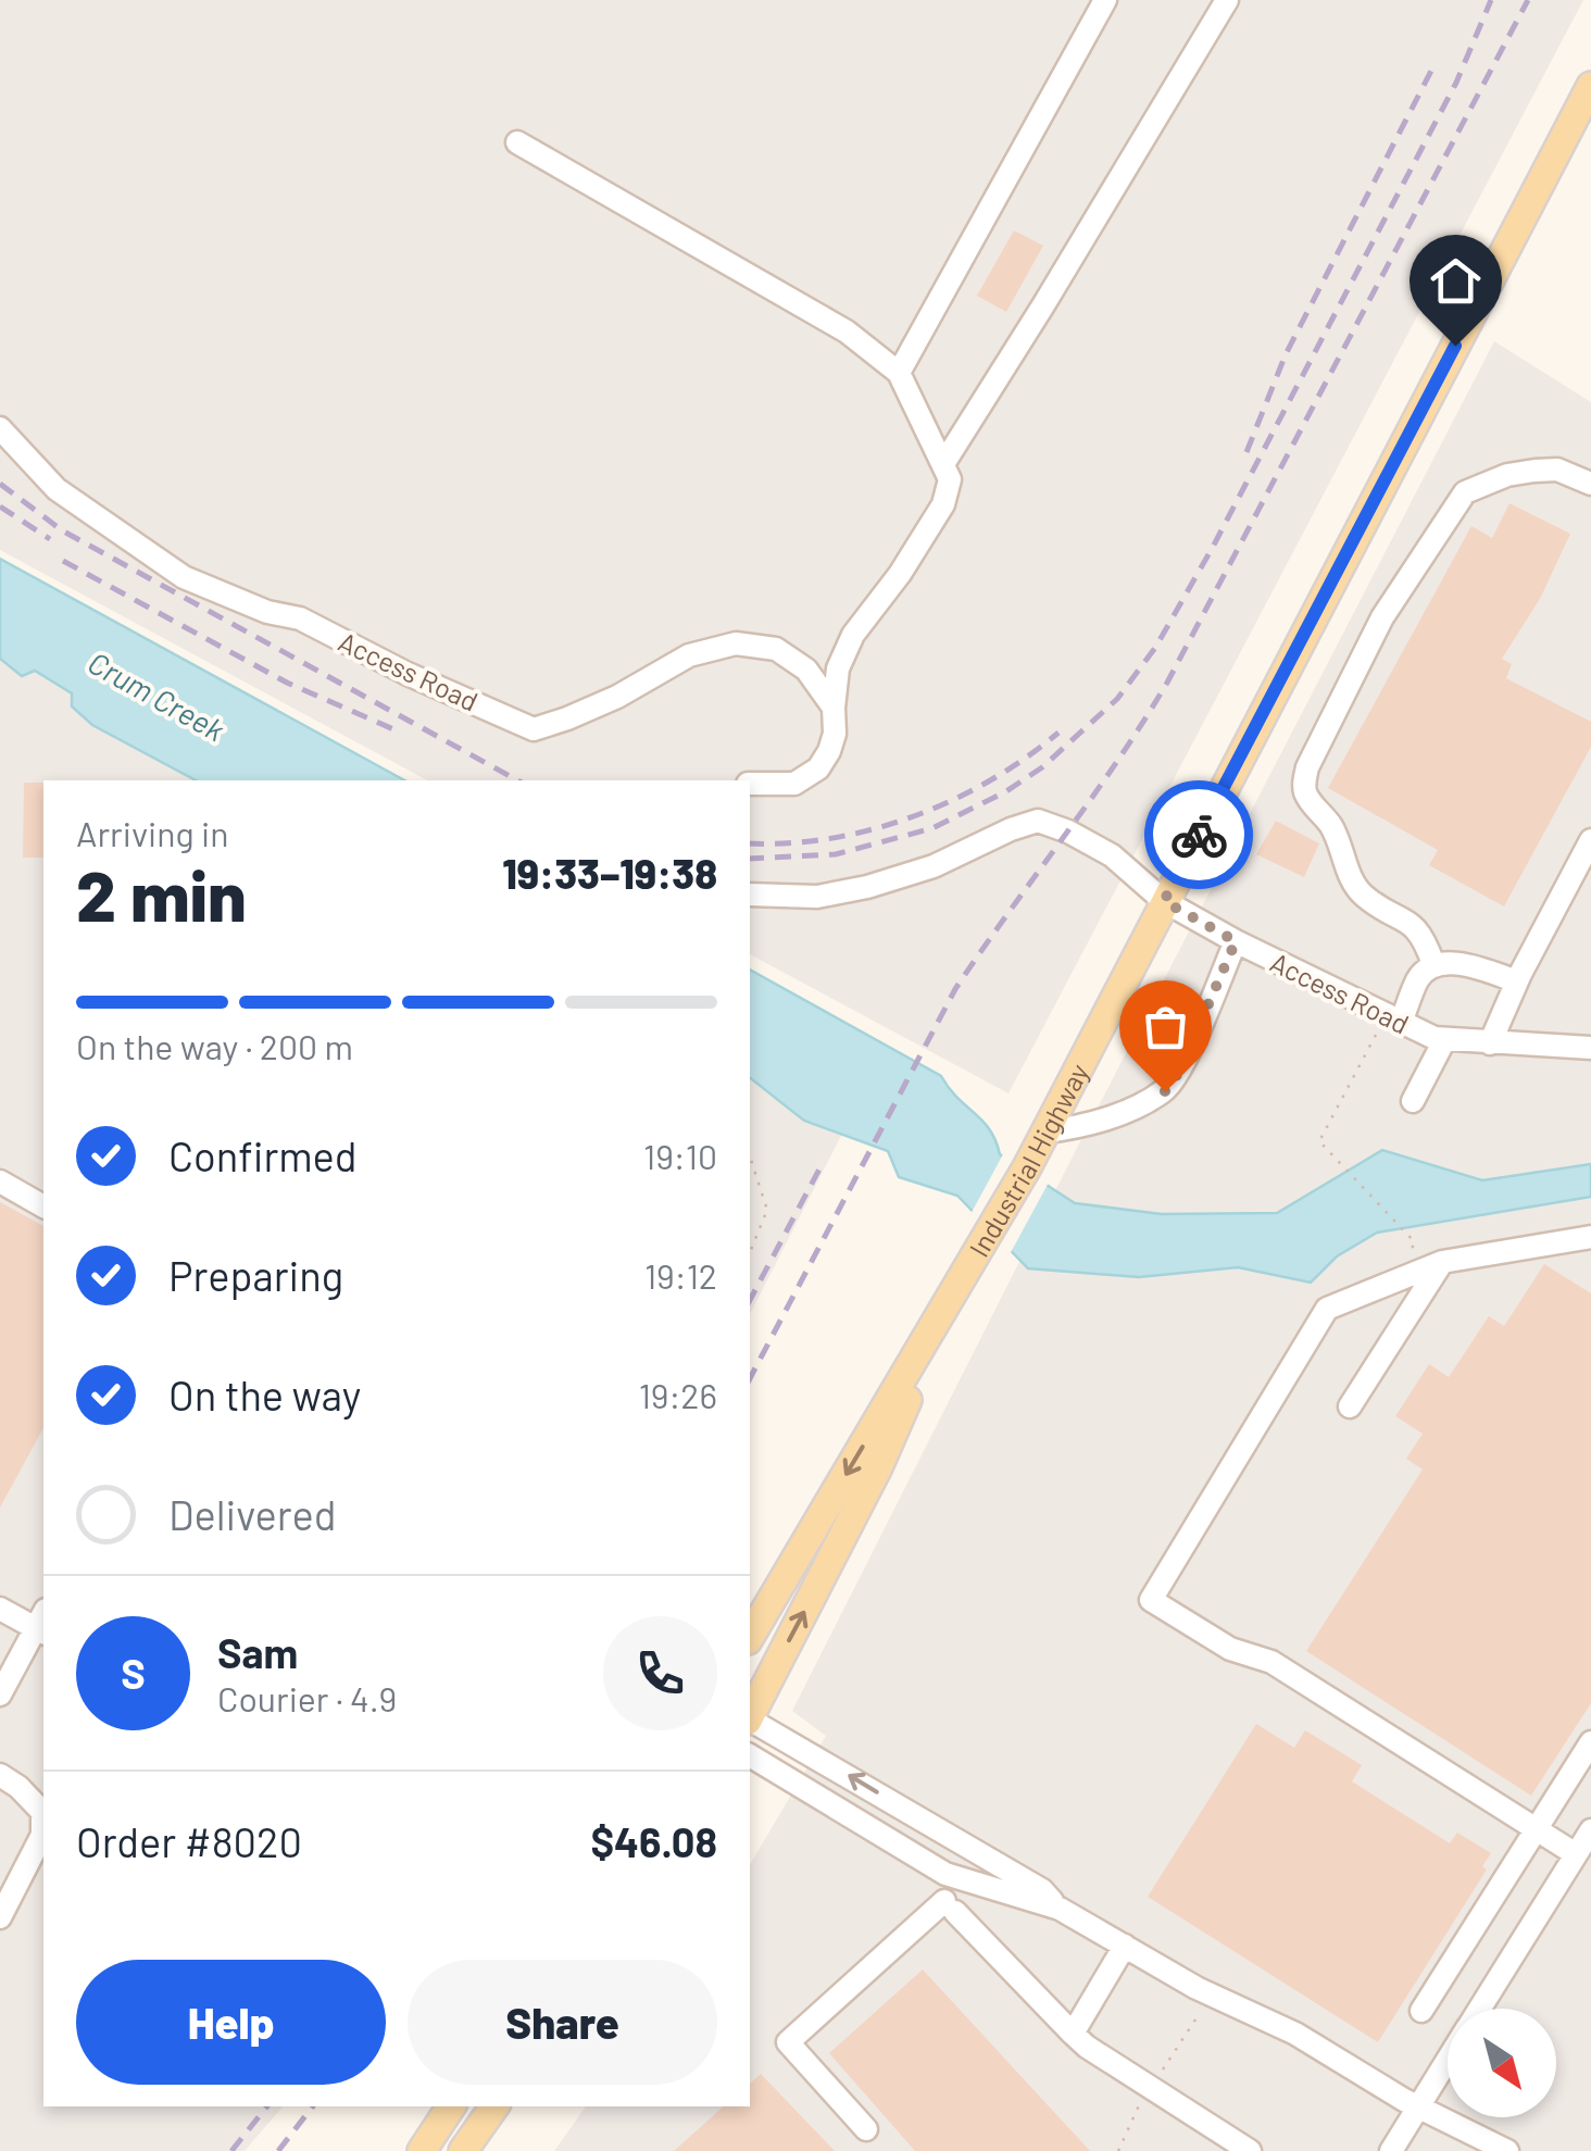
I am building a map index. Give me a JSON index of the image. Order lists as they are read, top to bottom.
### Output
{
  "streets": {
    "main road": ["Industrial Highway"],
    "lane": ["Access Road"]
  },
  "crossings": [
    ["Access Road", "Industrial Highway"]
  ],
  "water": ["Crum Creek"],
  "north": "bottom right",
  "page": {
    "heading": ["2 min", "Arriving in", "19:33–19:38"],
    "panel": [
      "Sam",
      "Courier · 4.9",
      "Order #8020",
      "$46.08"
    ],
    "bar": "On the way · 200 m",
    "list": [
      ["Confirmed", "19:10"],
      ["Preparing", "19:12"],
      ["On the way", "19:26"],
      "Delivered"
    ],
    "round": "S",
    "buttons": ["Help", "Share"]
  }
}
